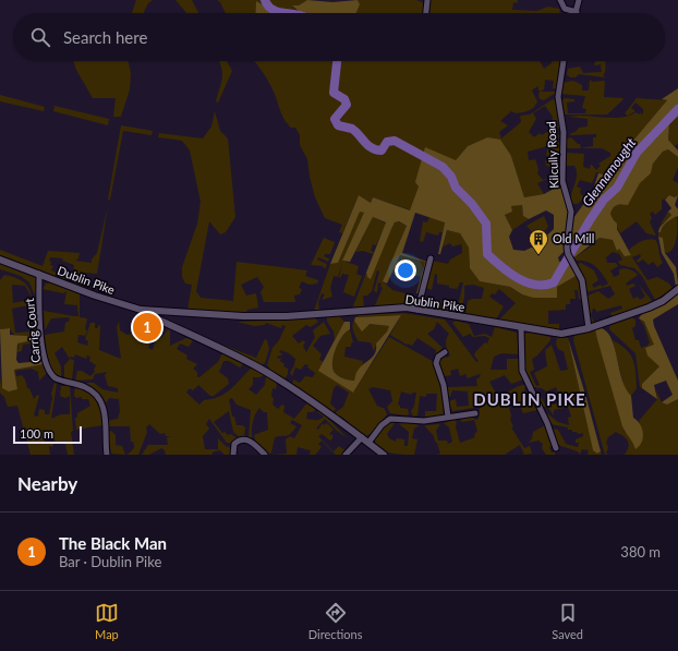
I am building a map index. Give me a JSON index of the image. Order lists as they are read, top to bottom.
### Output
{
  "streets": {
    "street": ["Kilcully Road", "Dublin Pike", "Carrig Court"]
  },
  "crossings": [
    ["Kilcully Road", "Dublin Pike"],
    ["Dublin Pike", "Carrig Court"]
  ],
  "districts": ["DUBLIN PIKE"],
  "water": ["Glennamought"],
  "places": {
    "building": ["Old Mill"]
  },
  "scale_bar": "100 m",
  "page": {
    "search": "Search here",
    "pins": "1",
    "scale": "100 m",
    "heading": "Nearby",
    "list": [
      {
        "mark": "1",
        "name": "The Black Man",
        "note": "Bar · Dublin Pike",
        "value": "380 m"
      }
    ],
    "nav": ["Map", "Directions", "Saved"]
  }
}
